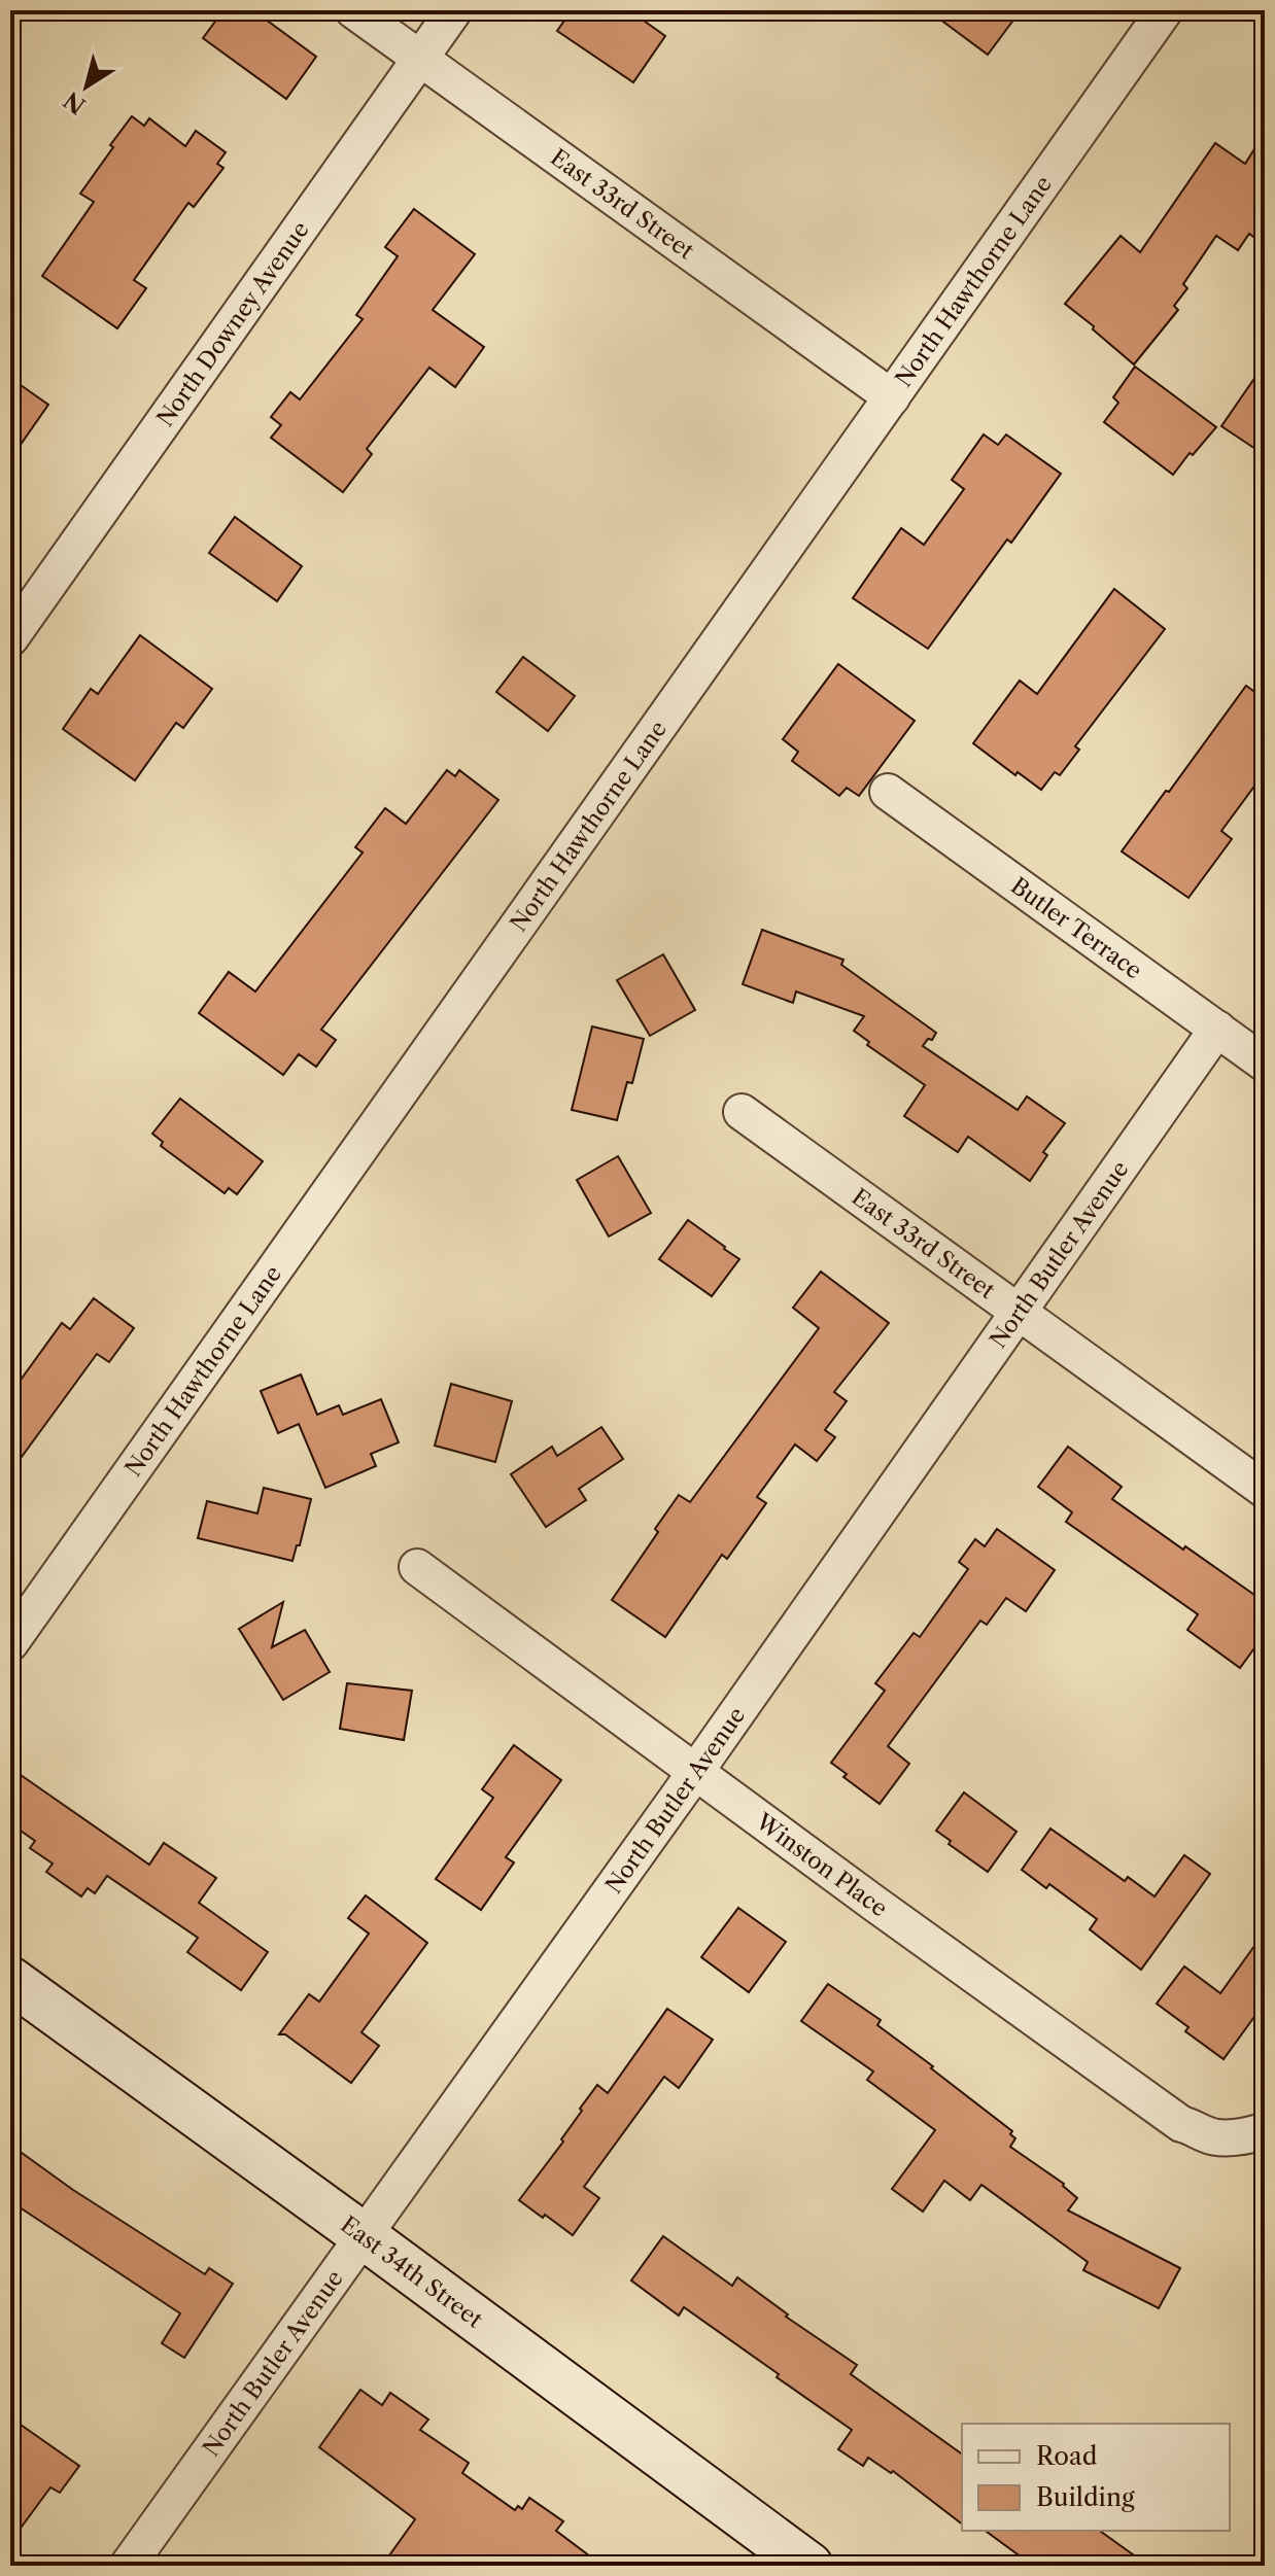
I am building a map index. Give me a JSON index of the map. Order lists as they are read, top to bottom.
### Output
{
  "streets": {
    "main road": ["East 34th Street"],
    "street": [
      "East 33rd Street",
      "North Hawthorne Lane",
      "North Downey Avenue",
      "Butler Terrace",
      "North Butler Avenue",
      "Winston Place"
    ]
  },
  "crossings": [
    ["East 33rd Street", "North Hawthorne Lane"],
    ["East 33rd Street", "North Downey Avenue"],
    ["East 33rd Street", "North Butler Avenue"],
    ["Butler Terrace", "North Butler Avenue"],
    ["North Butler Avenue", "Winston Place"],
    ["North Butler Avenue", "East 34th Street"]
  ],
  "legend": ["Road", "Building"],
  "north": "bottom left"
}
